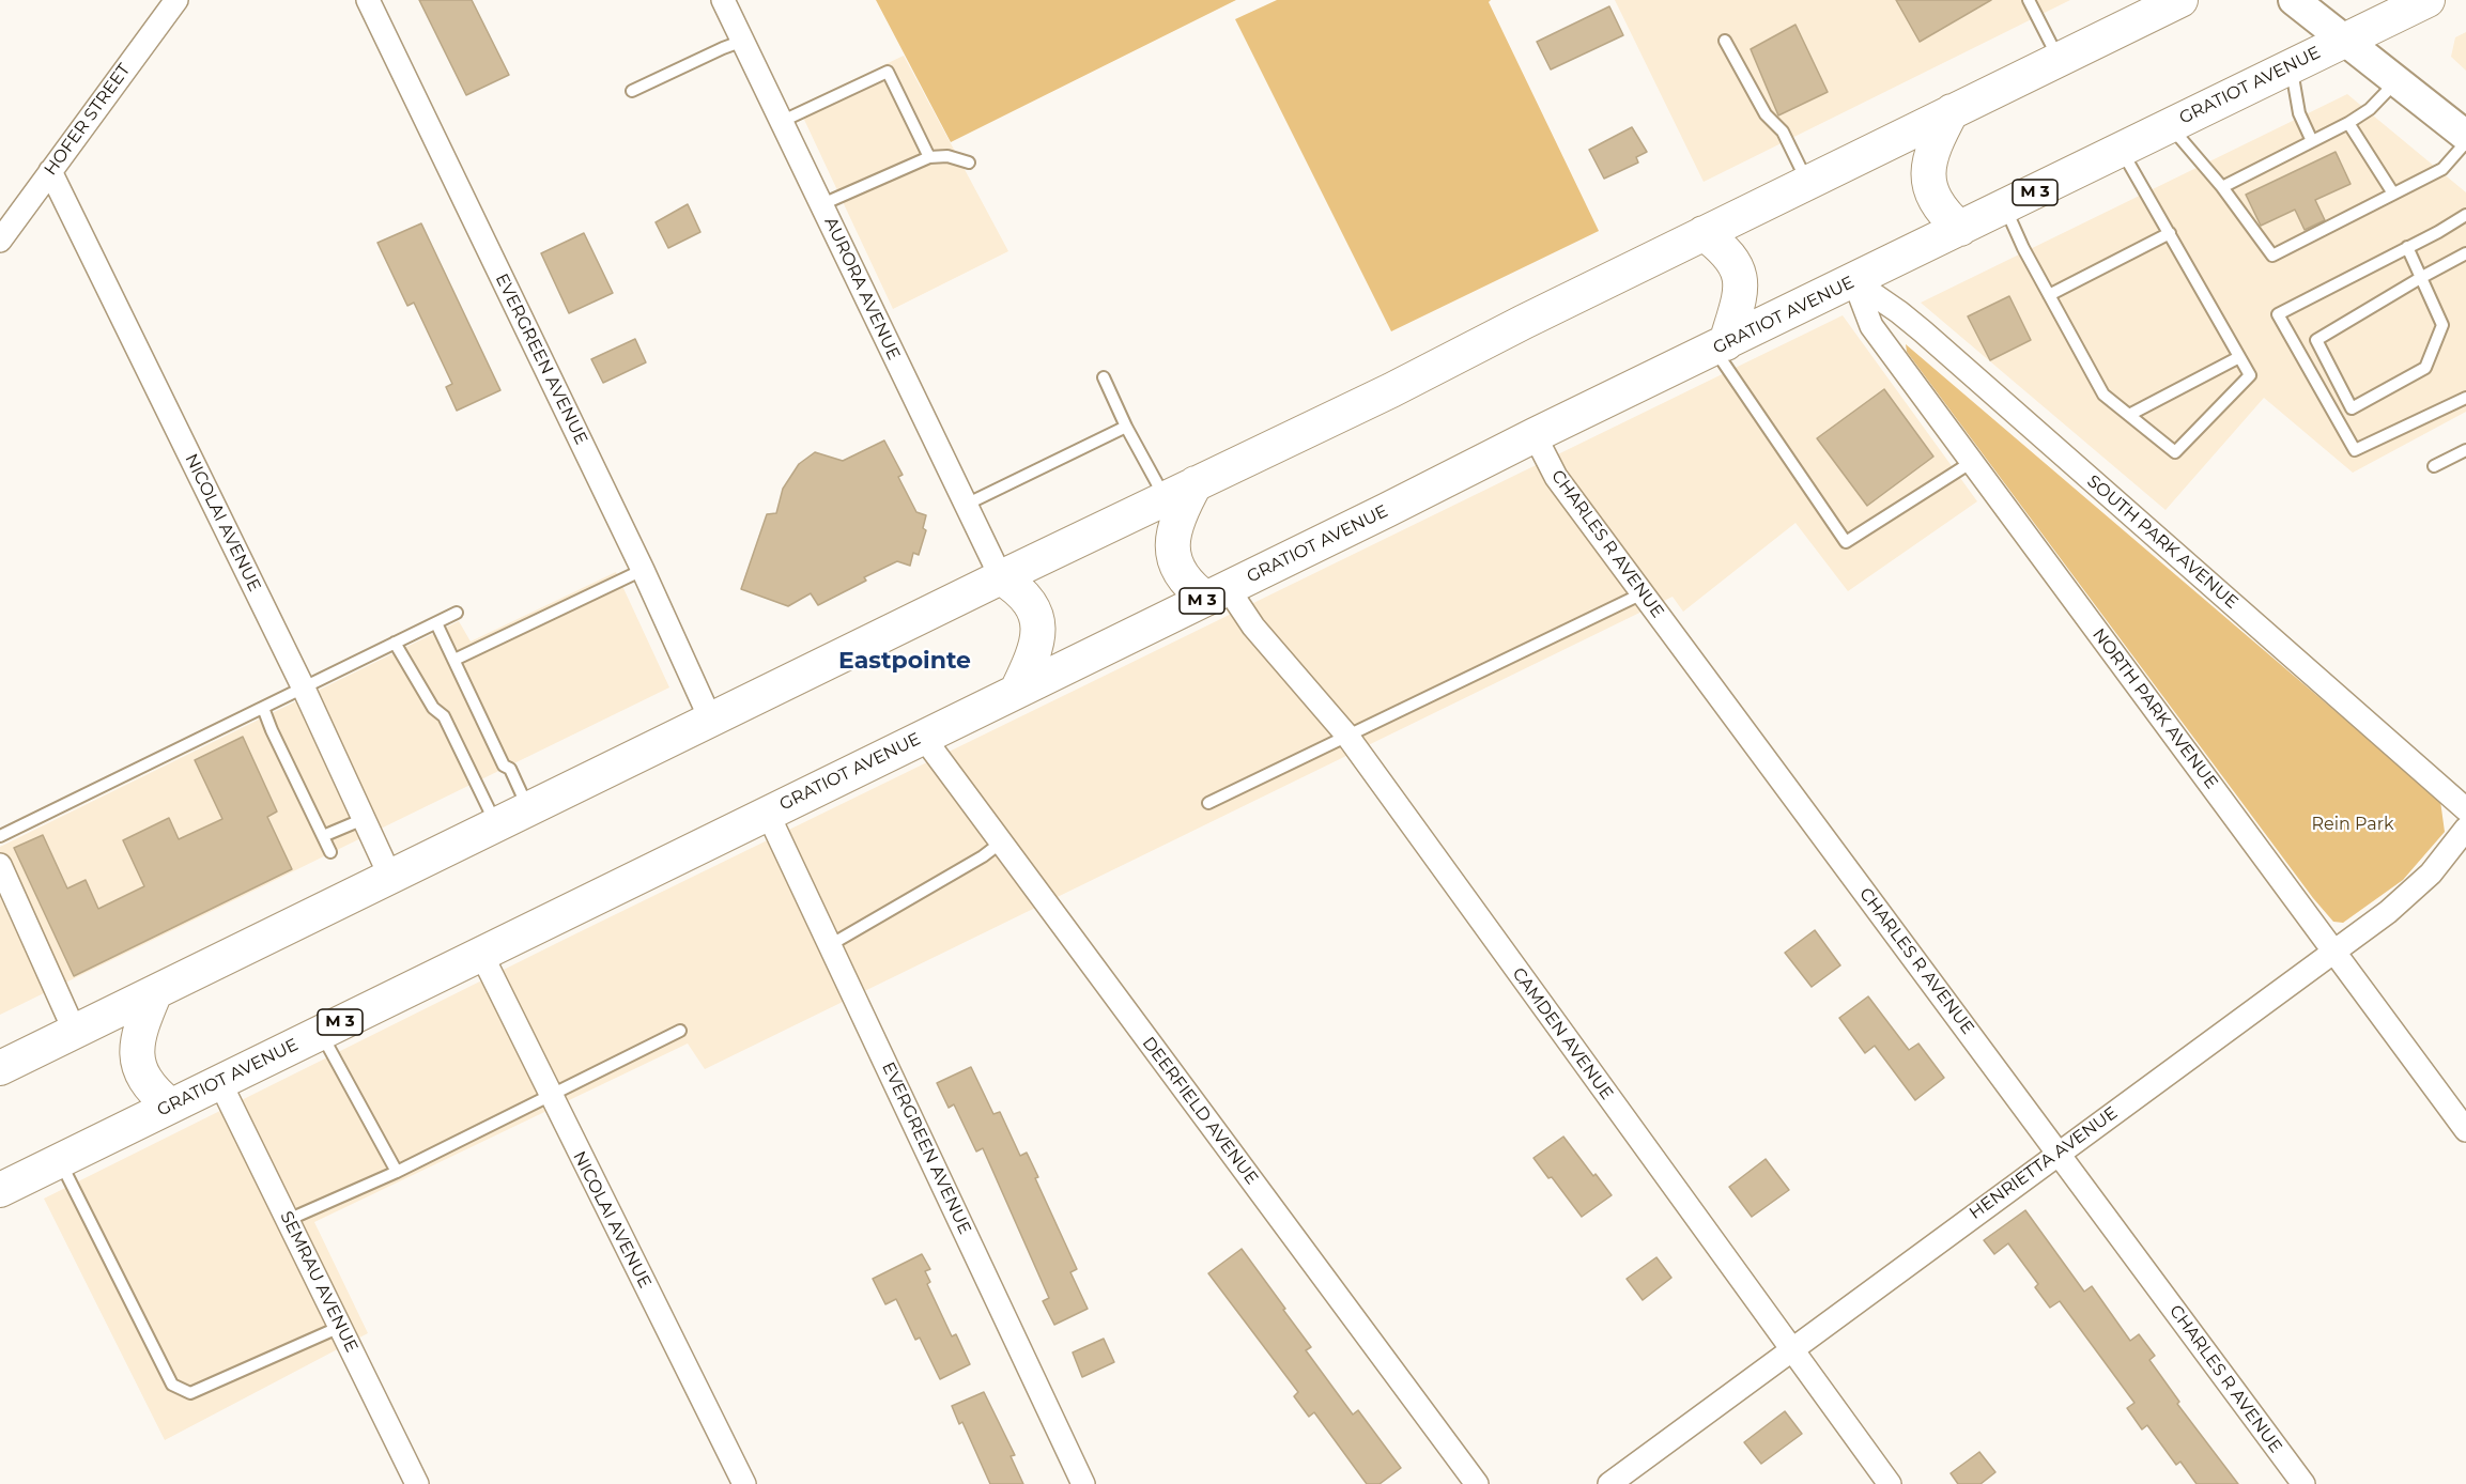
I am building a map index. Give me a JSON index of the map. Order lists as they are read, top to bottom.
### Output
{
  "streets": {
    "main road": ["GRATIOT AVENUE", "M 3"],
    "street": [
      "HOFER STREET",
      "AURORA AVENUE",
      "EVERGREEN AVENUE",
      "NICOLAI AVENUE",
      "SOUTH PARK AVENUE",
      "CHARLES R AVENUE",
      "NORTH PARK AVENUE",
      "CAMDEN AVENUE",
      "DEERFIELD AVENUE",
      "HENRIETTA AVENUE",
      "SEMRAU AVENUE"
    ]
  },
  "crossings": [
    ["GRATIOT AVENUE", "EVERGREEN AVENUE"],
    ["GRATIOT AVENUE", "NICOLAI AVENUE"],
    ["GRATIOT AVENUE", "SOUTH PARK AVENUE"],
    ["GRATIOT AVENUE", "CHARLES R AVENUE"],
    ["GRATIOT AVENUE", "NORTH PARK AVENUE"],
    ["GRATIOT AVENUE", "CAMDEN AVENUE"],
    ["GRATIOT AVENUE", "DEERFIELD AVENUE"],
    ["GRATIOT AVENUE", "SEMRAU AVENUE"],
    ["HOFER STREET", "NICOLAI AVENUE"],
    ["SOUTH PARK AVENUE", "NORTH PARK AVENUE"],
    ["CHARLES R AVENUE", "HENRIETTA AVENUE"],
    ["NORTH PARK AVENUE", "HENRIETTA AVENUE"],
    ["CAMDEN AVENUE", "HENRIETTA AVENUE"]
  ],
  "districts": ["Eastpointe"],
  "parks": ["Rein Park"]
}
